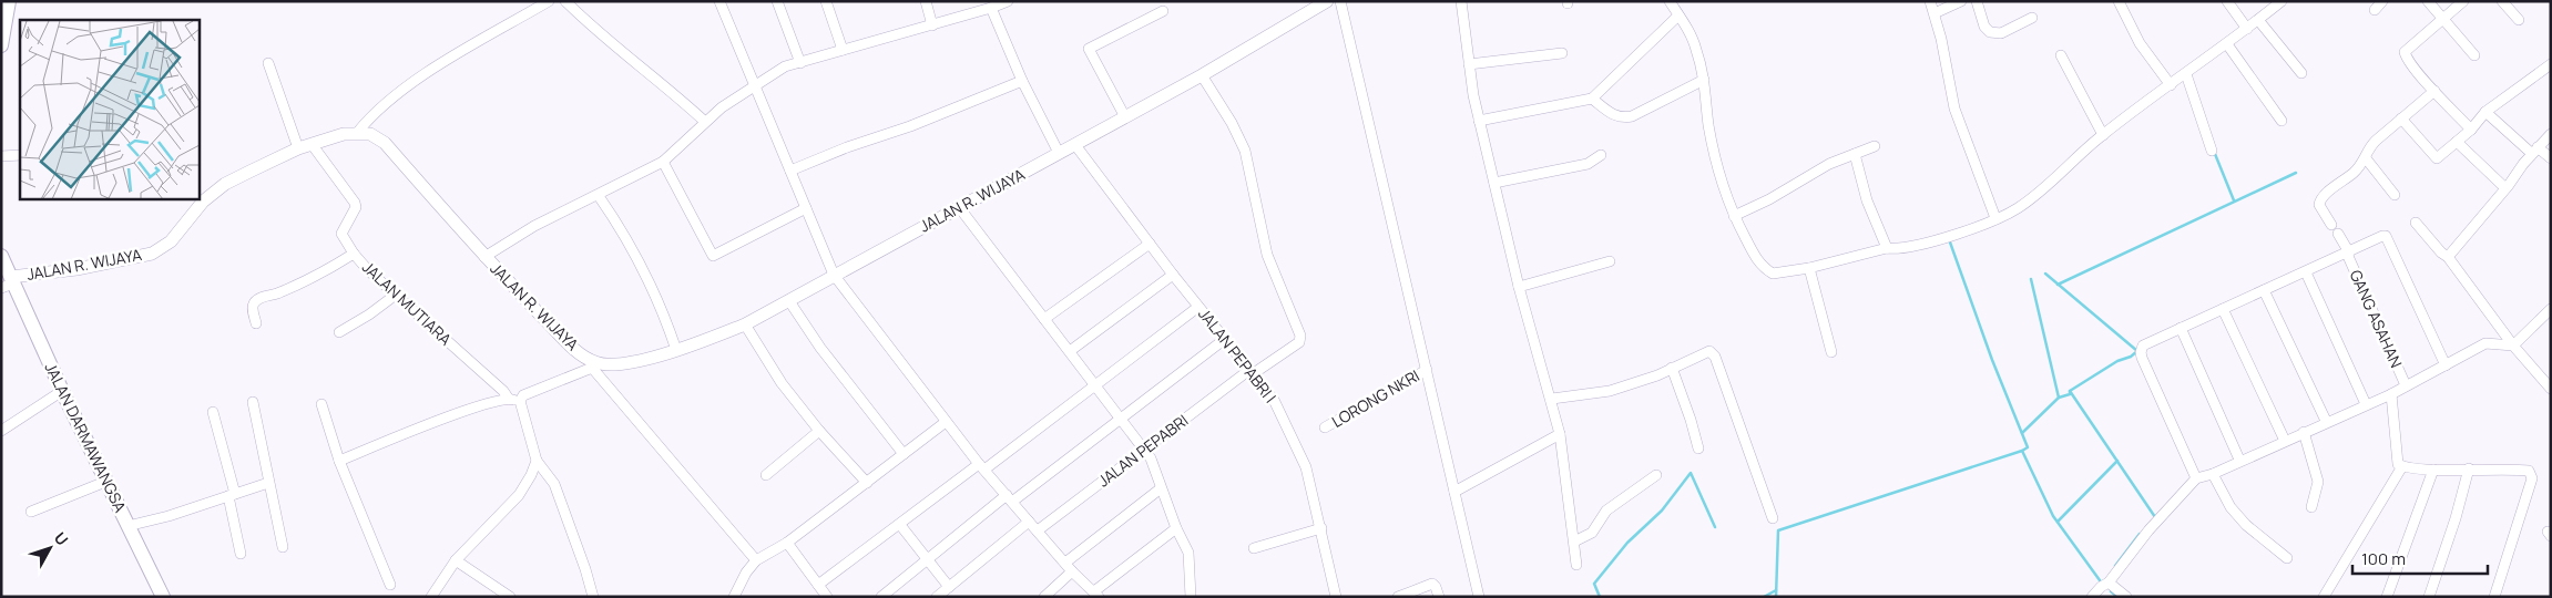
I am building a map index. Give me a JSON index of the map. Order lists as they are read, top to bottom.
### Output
{
  "streets": {
    "main road": ["JALAN DARMAWANGSA"],
    "street": [
      "JALAN R. WIJAYA",
      "JALAN MUTIARA",
      "GANG ASAHAN",
      "JALAN PEPABRI I",
      "LORONG NKRI",
      "JALAN PEPABRI"
    ]
  },
  "crossings": [
    ["JALAN R. WIJAYA", "JALAN MUTIARA"],
    ["JALAN R. WIJAYA", "JALAN PEPABRI I"],
    ["JALAN R. WIJAYA", "JALAN DARMAWANGSA"],
    ["JALAN R. WIJAYA", "JALAN PEPABRI"],
    ["JALAN PEPABRI I", "JALAN PEPABRI"]
  ],
  "scale_bar": "100 m",
  "north": "top right"
}
